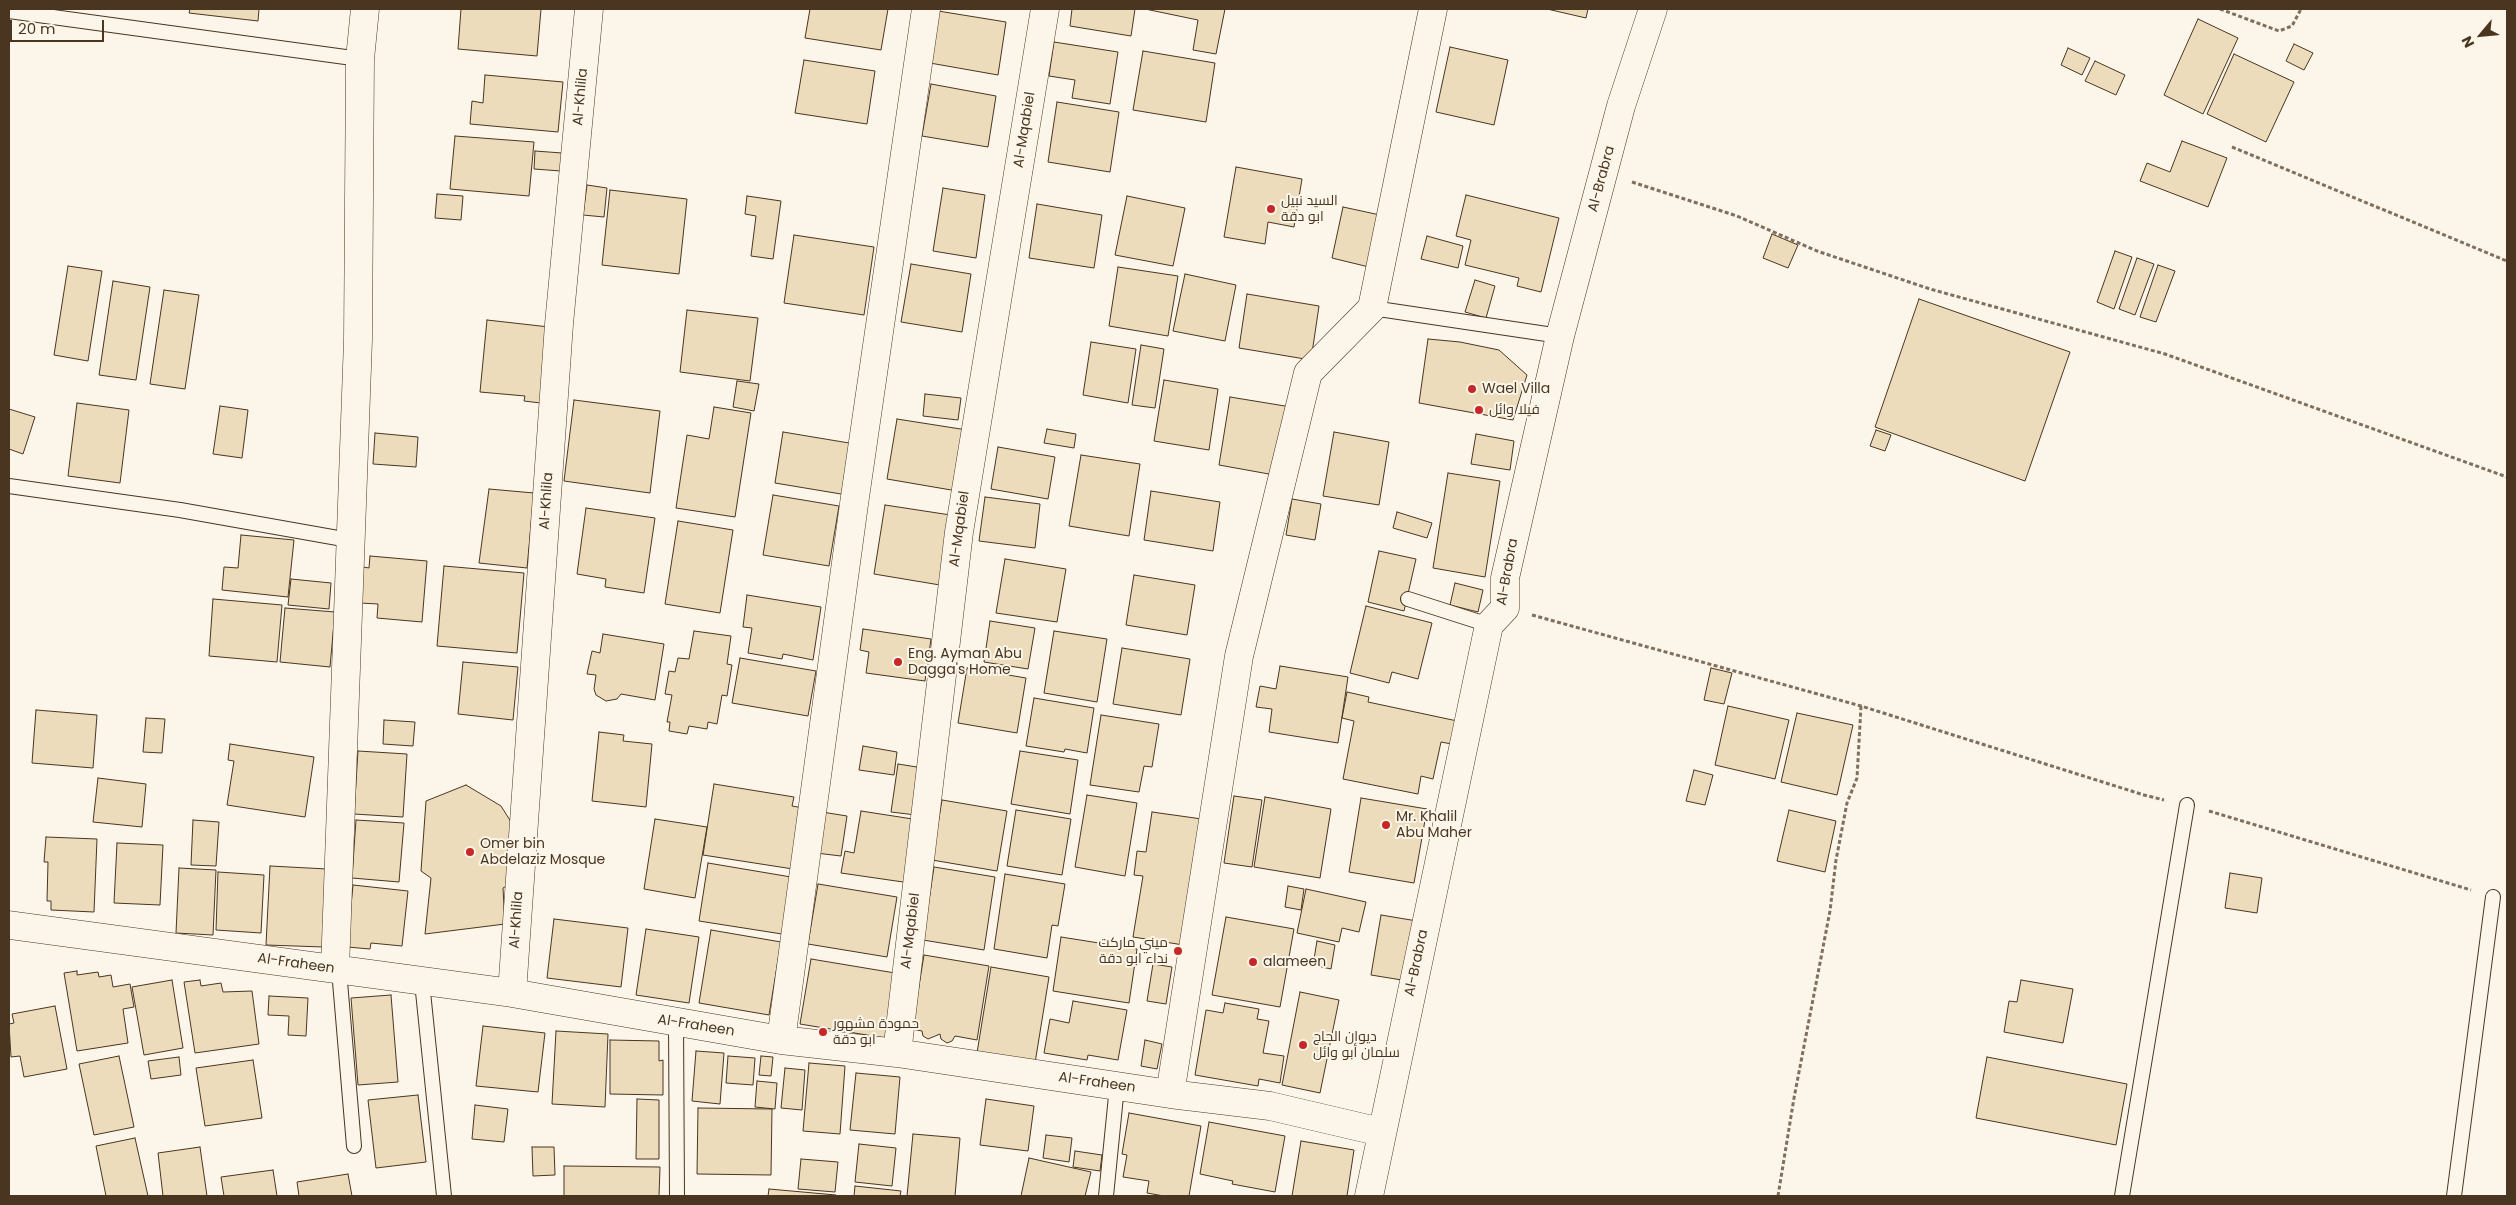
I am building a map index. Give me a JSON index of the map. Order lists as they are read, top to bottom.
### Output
{
  "streets": {
    "street": [
      "Al-Khlila",
      "Al-Mqabiel",
      "Al-Brabra",
      "Al-Fraheen"
    ]
  },
  "crossings": [
    ["Al-Khlila", "Al-Fraheen"],
    ["Al-Mqabiel", "Al-Fraheen"],
    ["Al-Brabra", "Al-Fraheen"]
  ],
  "places": [
    "السيد نبيل ابو دقة",
    "Wael Villa",
    "فيلا وائل",
    "Eng. Ayman Abu Dagga's Home",
    "Mr. Khalil Abu Maher",
    "Omer bin Abdelaziz Mosque",
    "ميني ماركت نداء ابو دقة",
    "alameen",
    "حمودة مشهور ابو دقة",
    "ديوان الحاج سلمان أبو وائل"
  ],
  "scale_bar": "20 m",
  "north": "bottom left"
}
